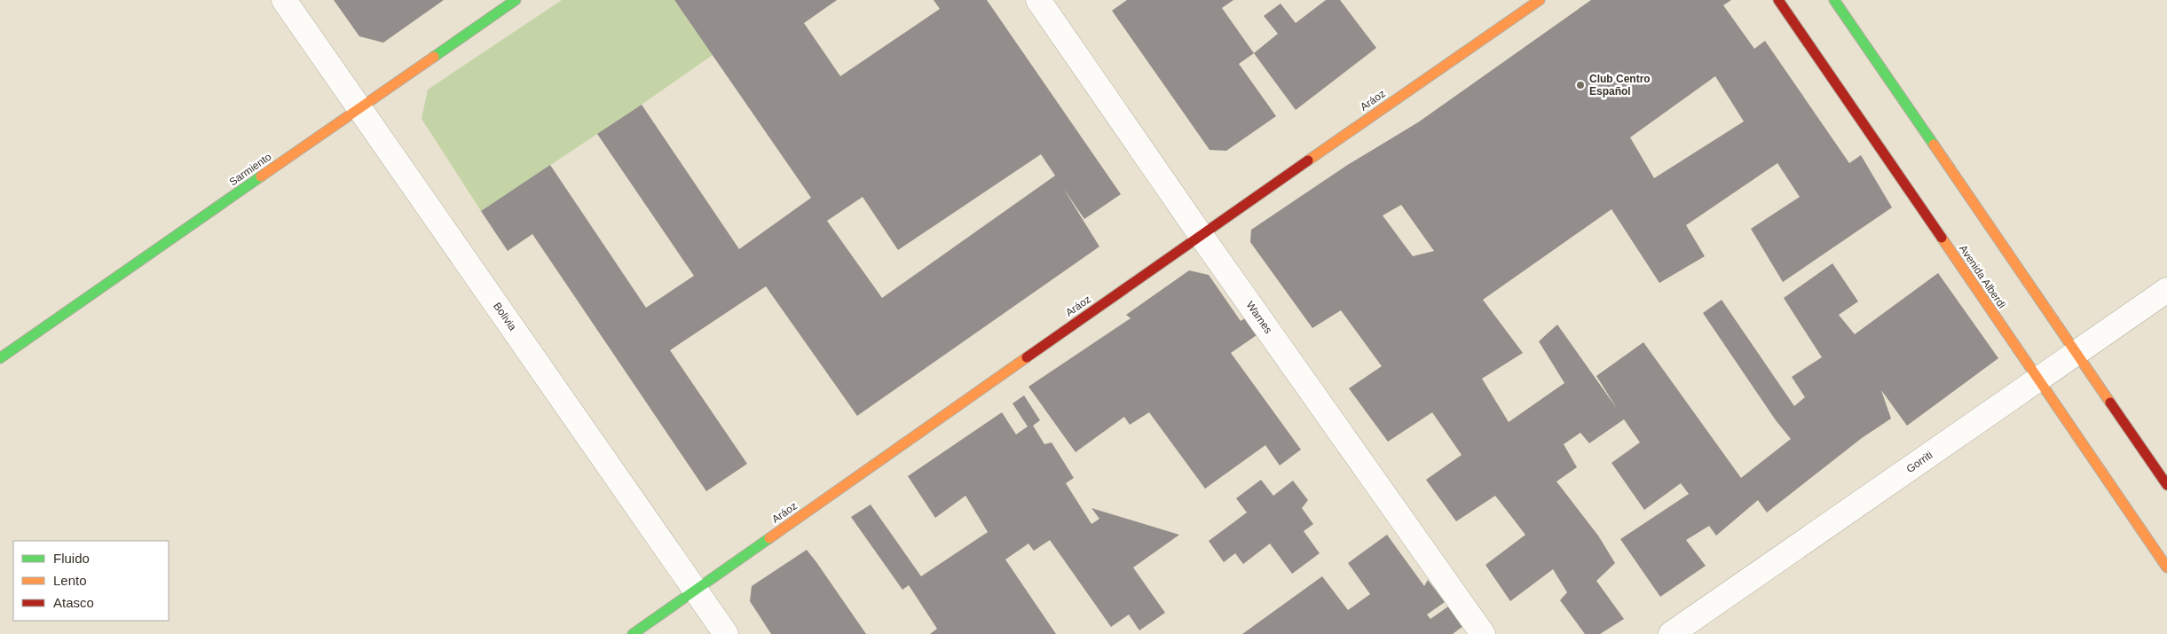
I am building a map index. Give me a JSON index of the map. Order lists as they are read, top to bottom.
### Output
{
  "streets": {
    "street": [
      "Aráoz",
      "Sarmiento",
      "Avenida Alberdi",
      "Bolivia",
      "Warnes",
      "Gorriti"
    ]
  },
  "crossings": [
    ["Aráoz", "Bolivia"],
    ["Aráoz", "Warnes"],
    ["Sarmiento", "Bolivia"],
    ["Avenida Alberdi", "Gorriti"]
  ],
  "places": ["Club Centro Español"],
  "legend": ["Fluido", "Lento", "Atasco"]
}
